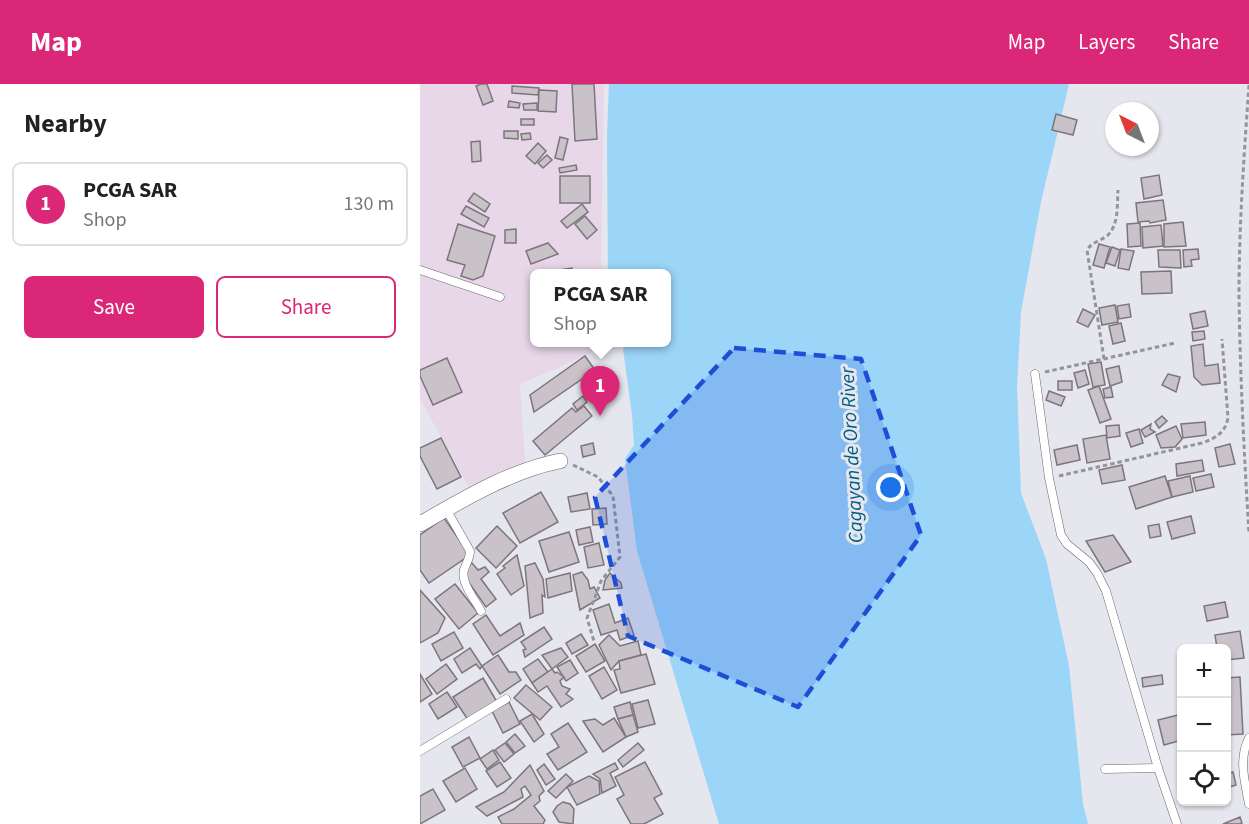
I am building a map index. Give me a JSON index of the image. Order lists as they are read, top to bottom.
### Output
{
  "water": ["Cagayan de Oro River"],
  "north": "top left",
  "page": {
    "header": "Map",
    "nav": ["Map", "Layers", "Share"],
    "heading": "Nearby",
    "list": [
      {
        "mark": "1",
        "name": "PCGA SAR",
        "note": "Shop",
        "value": "130 m"
      }
    ],
    "buttons": ["Save", "Share"],
    "popup": ["PCGA SAR", "Shop"],
    "pins": "1",
    "map_buttons": ["+", "−"]
  }
}
